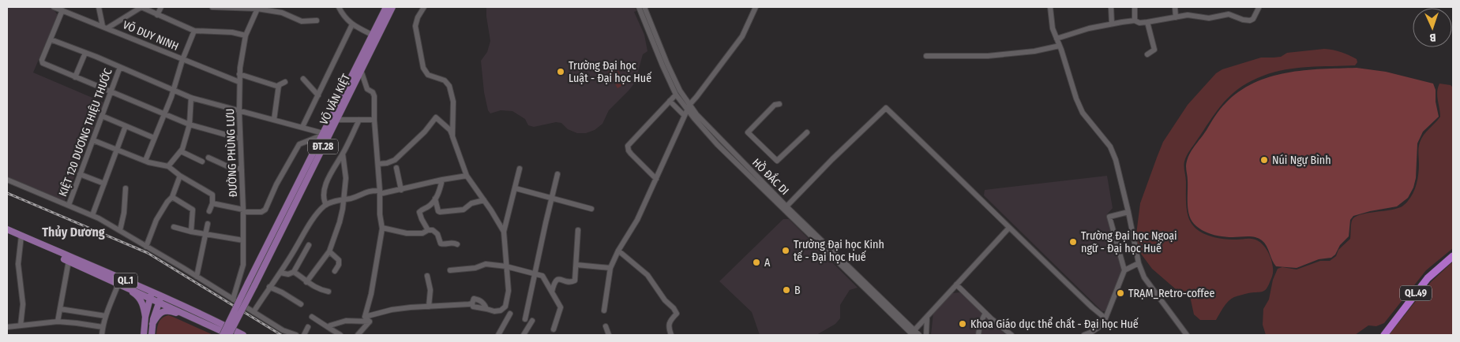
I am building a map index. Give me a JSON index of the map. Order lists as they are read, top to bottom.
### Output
{
  "streets": {
    "highway": ["QL.49"],
    "main road": ["VÕ VĂN KIỆT", "ĐT.28", "QL.1"],
    "street": [
      "VÕ DUY NINH",
      "KIỆT 120 DƯƠNG THIỆU THƯỚC",
      "ĐƯỜNG PHÙNG LƯU",
      "HỒ ĐẮC DI"
    ]
  },
  "crossings": [
    ["VÕ DUY NINH", "ĐƯỜNG PHÙNG LƯU"],
    ["VÕ VĂN KIỆT", "ĐT.28"],
    ["ĐT.28", "QL.1"]
  ],
  "districts": ["Thủy Dương"],
  "places": [
    "Trường Đại học Luật - Đại học Huế",
    "Núi Ngự Bình",
    "Trường Đại học Ngoại ngữ - Đại học Huế",
    "Trường Đại học Kinh tế - Đại học Huế",
    "A",
    "B",
    "TRẠM_Retro-coffee",
    "Khoa Giáo dục thể chất - Đại học Huế"
  ],
  "north": "bottom"
}
